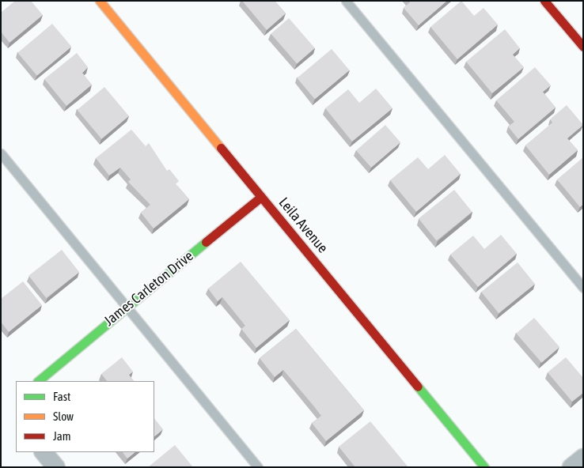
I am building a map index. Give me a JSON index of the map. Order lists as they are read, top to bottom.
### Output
{
  "streets": {
    "street": ["Leila Avenue", "James Carleton Drive"]
  },
  "crossings": [
    ["Leila Avenue", "James Carleton Drive"]
  ],
  "legend": ["Fast", "Slow", "Jam"]
}
